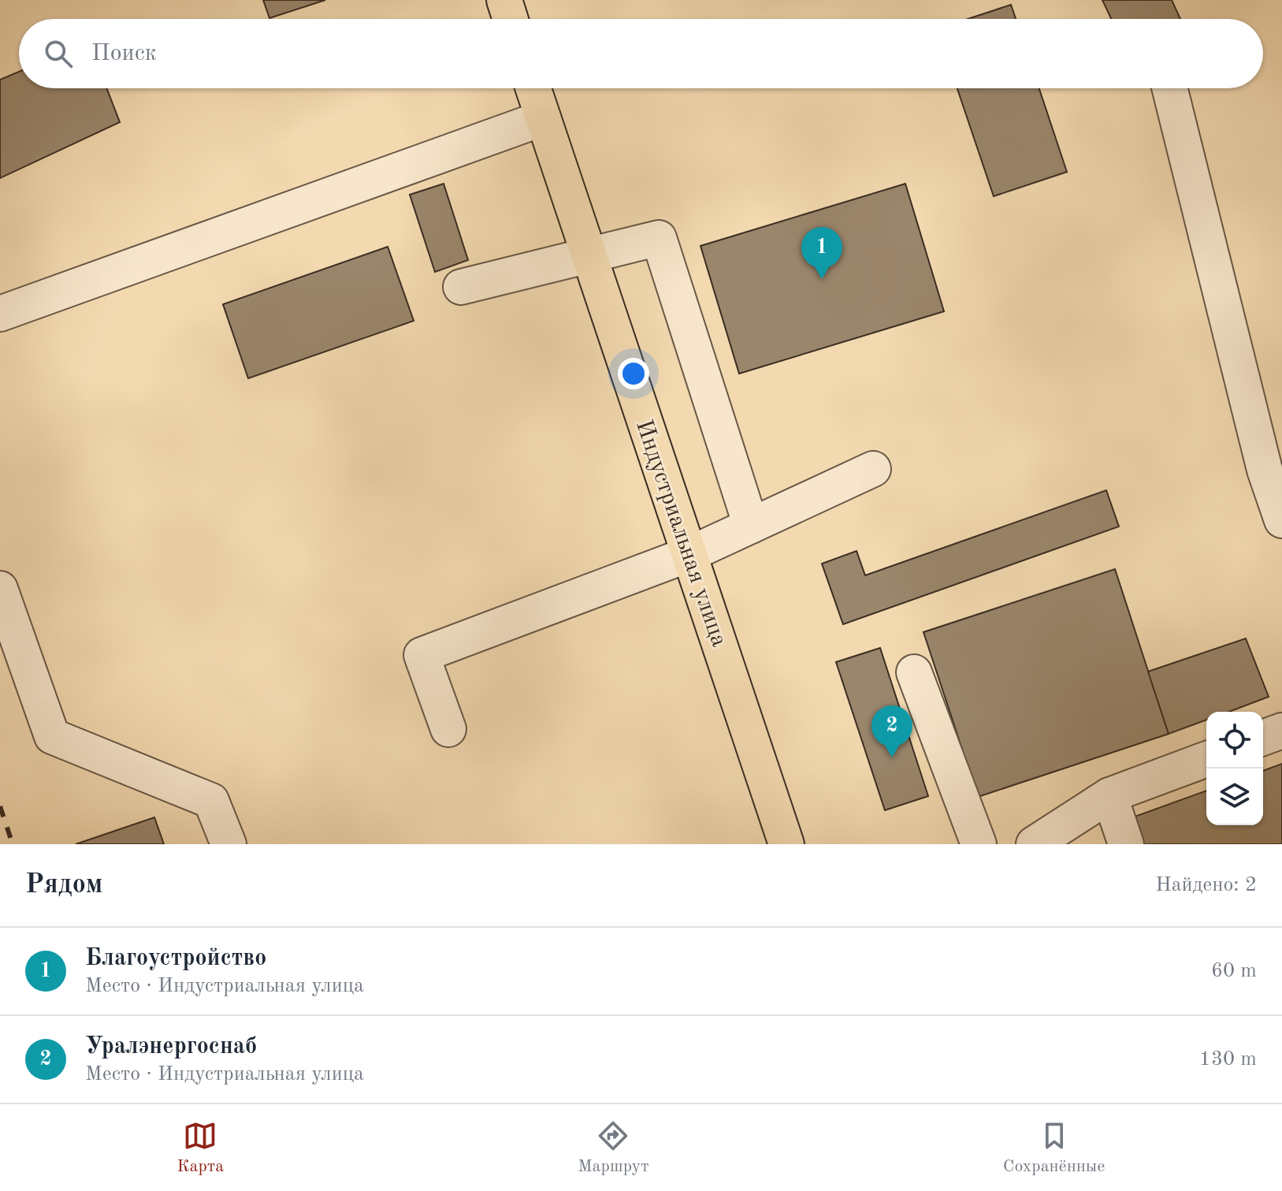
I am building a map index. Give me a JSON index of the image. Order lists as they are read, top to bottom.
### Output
{
  "streets": {
    "main road": ["Индустриальная улица"]
  },
  "page": {
    "search": "Поиск",
    "pins": ["1", "2"],
    "heading": ["Рядом", "Найдено: 2"],
    "list": [
      {
        "mark": "1",
        "name": "Благоустройство",
        "note": "Место · Индустриальная улица",
        "value": "60 m"
      },
      {
        "mark": "2",
        "name": "Уралэнергоснаб",
        "note": "Место · Индустриальная улица",
        "value": "130 m"
      }
    ],
    "nav": ["Карта", "Маршрут", "Сохранённые"]
  }
}
